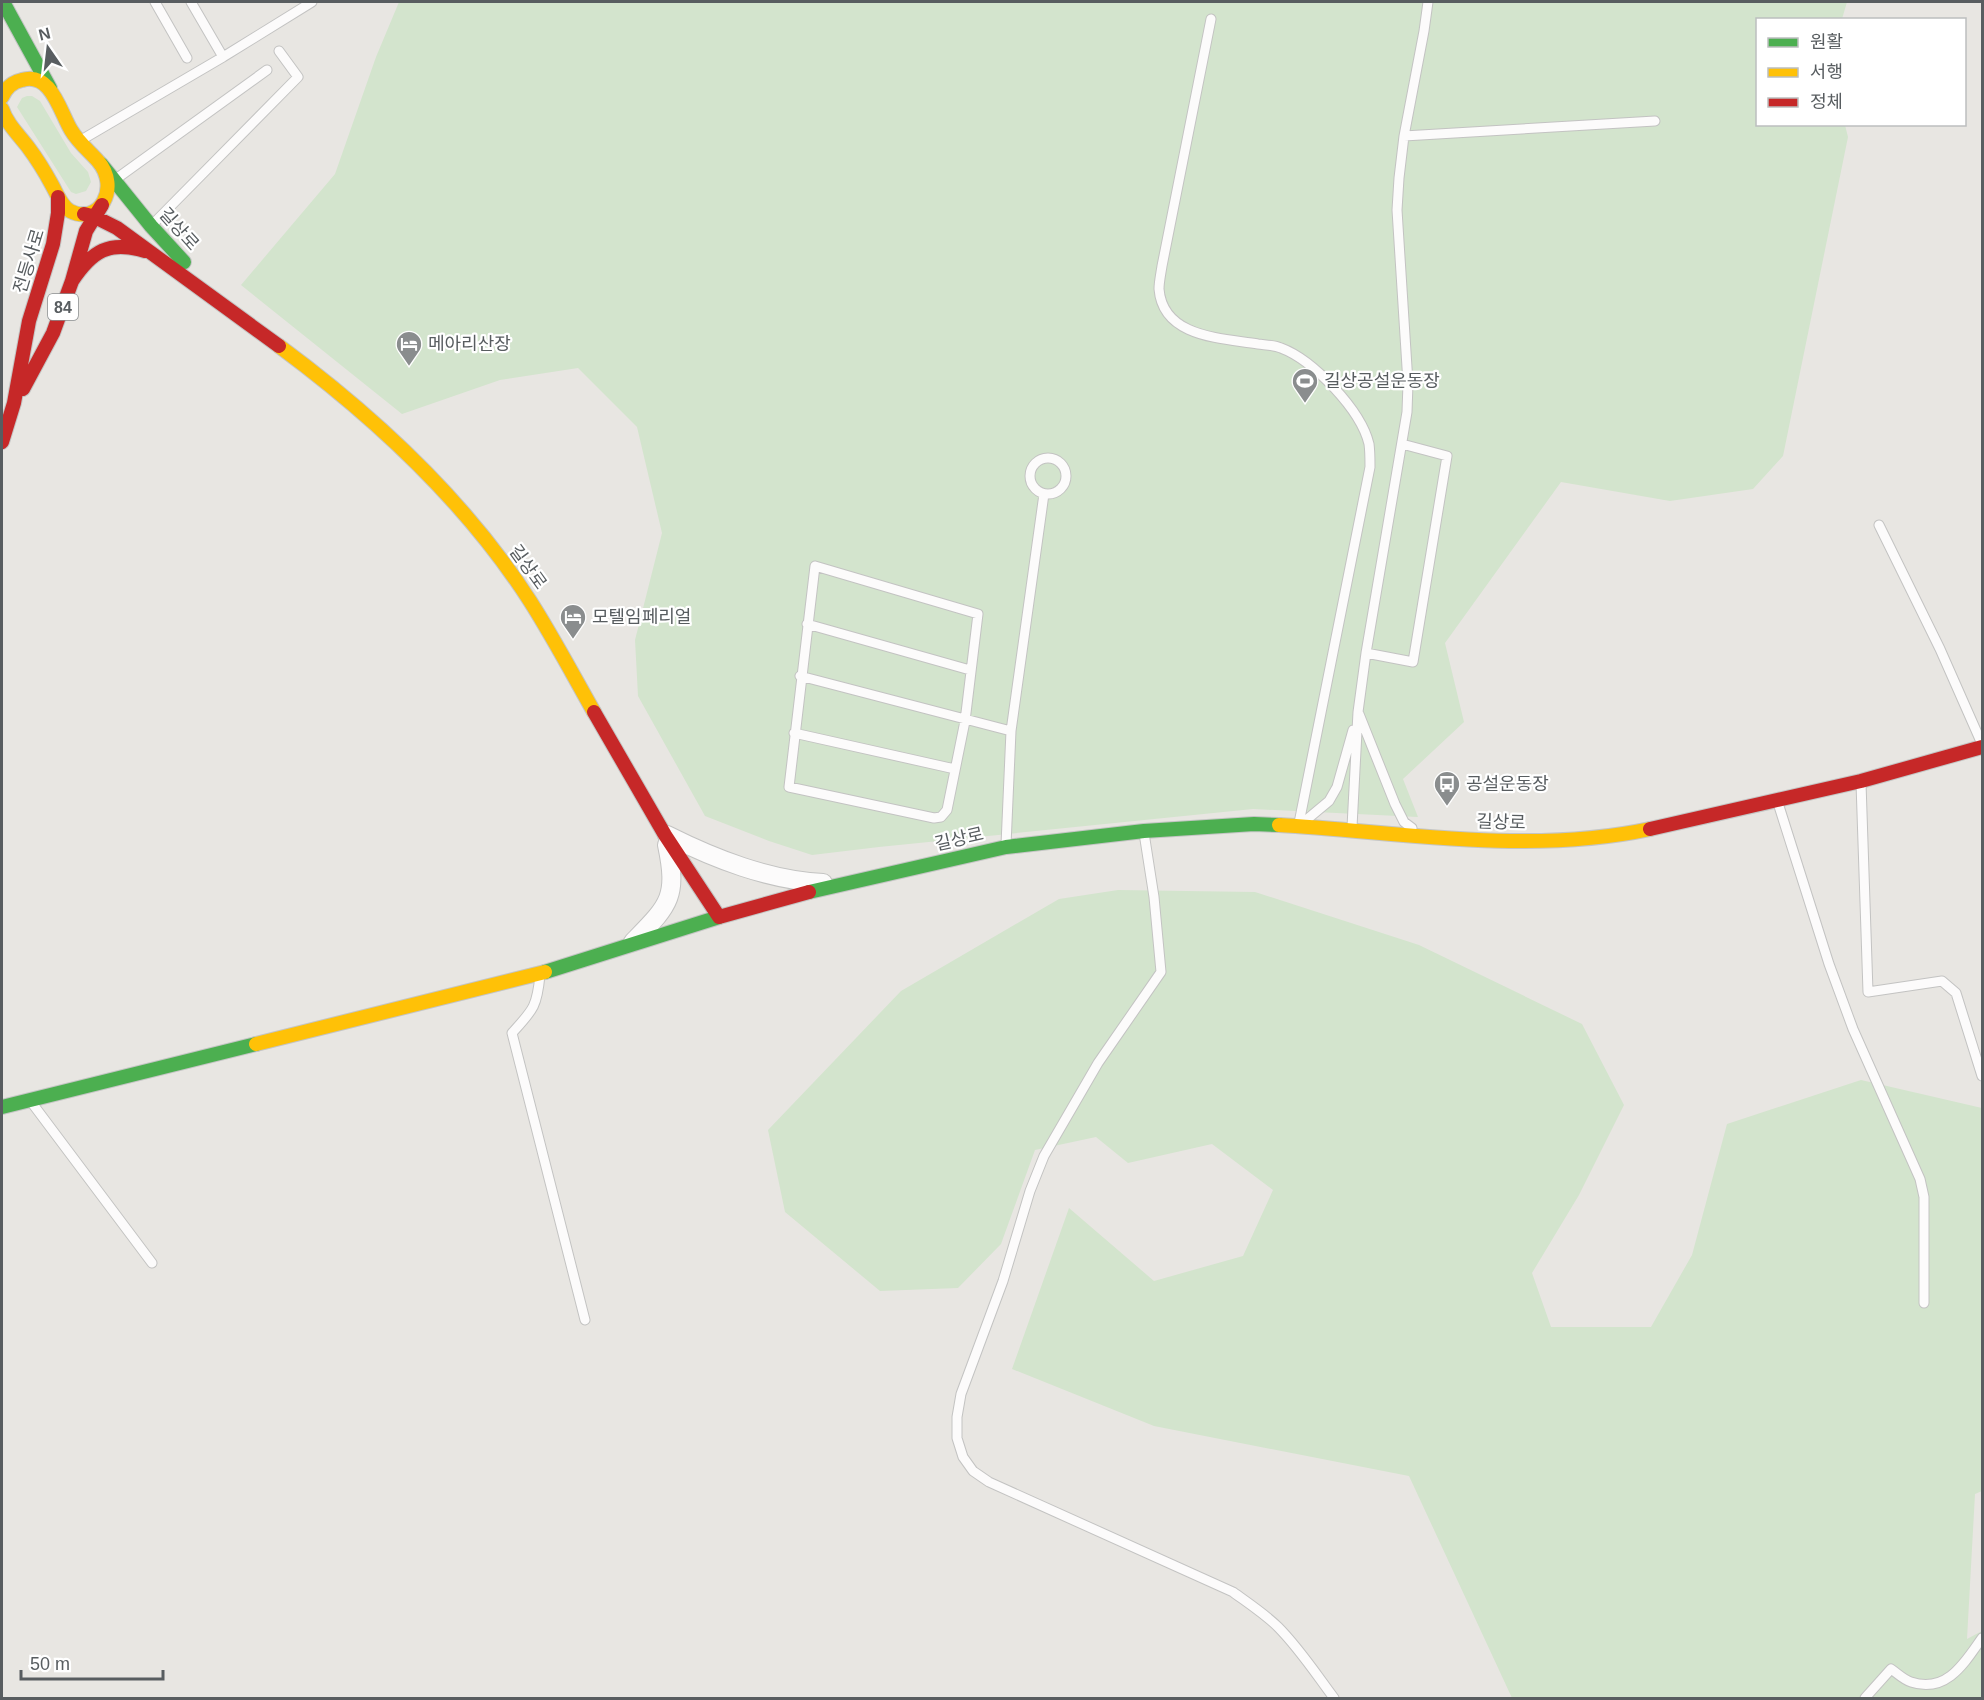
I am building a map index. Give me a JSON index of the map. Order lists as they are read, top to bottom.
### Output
{
  "streets": {
    "street": ["길상로", "전등사로", "84"]
  },
  "crossings": [
    ["길상로", "전등사로"]
  ],
  "places": {
    "hotel": ["메아리산장", "모텔임페리얼"],
    "sports": ["길상공설운동장"],
    "bus stop": ["공설운동장"]
  },
  "legend": ["원활", "서행", "정체"],
  "scale_bar": "50 m",
  "north": "top"
}
